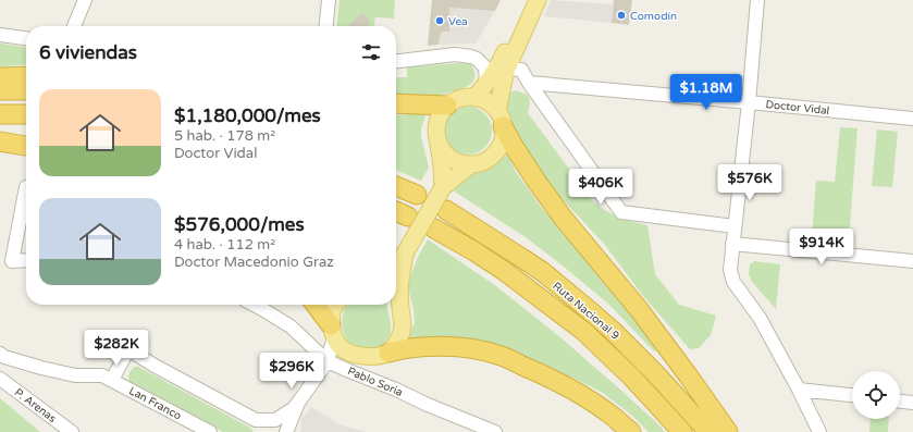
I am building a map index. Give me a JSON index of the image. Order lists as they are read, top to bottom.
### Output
{
  "streets": {
    "highway": ["Ruta Nacional 9"],
    "street": [
      "Doctor Vidal",
      "Pablo Soria",
      "Lan Franco",
      "P. Arenas"
    ]
  },
  "places": ["Comodín", "Vea"],
  "page": {
    "heading": "6 viviendas",
    "price": [
      "$1.18M",
      "$576K",
      "$406K",
      "$914K",
      "$282K",
      "$296K"
    ],
    "list": [
      {
        "name": "$1,180,000/mes",
        "note": "5 hab. · 178 m² · Doctor Vidal"
      },
      {
        "name": "$576,000/mes",
        "note": "4 hab. · 112 m² · Doctor Macedonio Graz"
      }
    ]
  }
}
